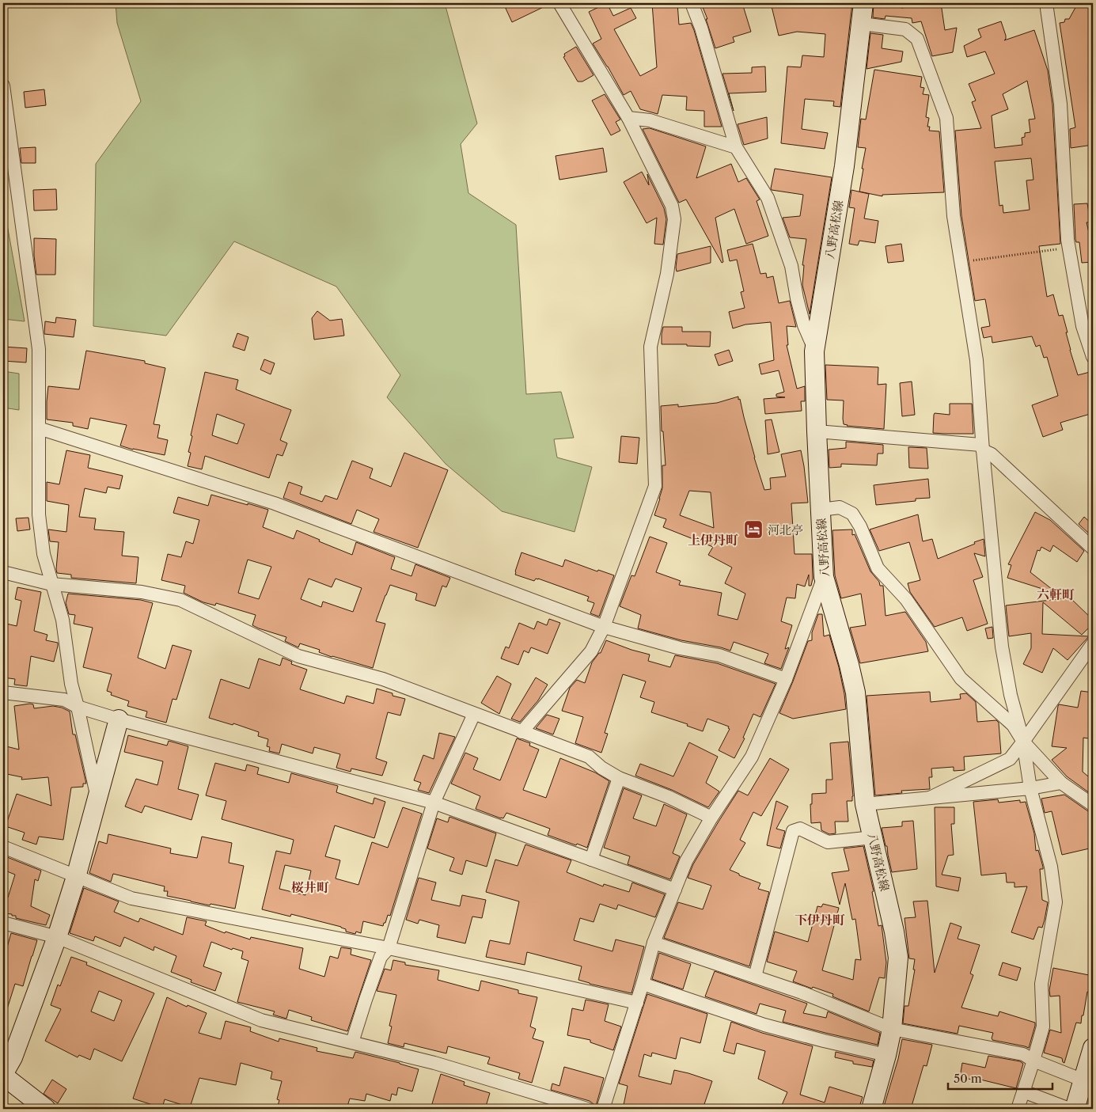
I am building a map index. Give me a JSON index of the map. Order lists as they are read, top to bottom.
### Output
{
  "streets": {
    "main road": ["八野高松線"]
  },
  "districts": [
    "上伊丹町",
    "六軒町",
    "桜井町",
    "下伊丹町"
  ],
  "places": {
    "hotel": ["河北亭"]
  },
  "scale_bar": "50 m"
}
